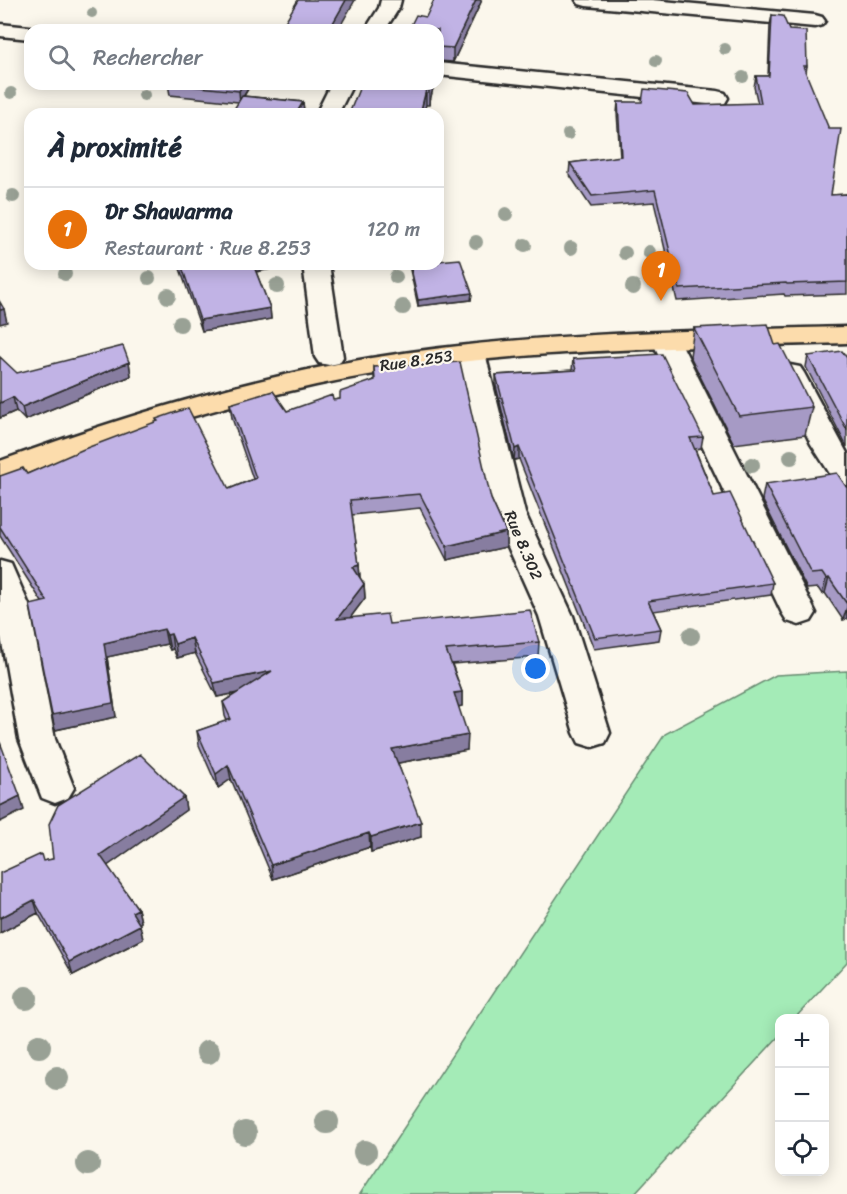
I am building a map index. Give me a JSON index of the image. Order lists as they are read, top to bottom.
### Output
{
  "streets": {
    "highway": ["Rue 8.253"],
    "street": ["Rue 8.302"]
  },
  "crossings": [
    ["Rue 8.253", "Rue 8.302"]
  ],
  "page": {
    "search": "Rechercher",
    "heading": "À proximité",
    "list": [
      {
        "mark": "1",
        "name": "Dr Shawarma",
        "note": "Restaurant · Rue 8.253",
        "value": "120 m"
      }
    ],
    "pins": "1",
    "map_buttons": ["+", "−"]
  }
}
